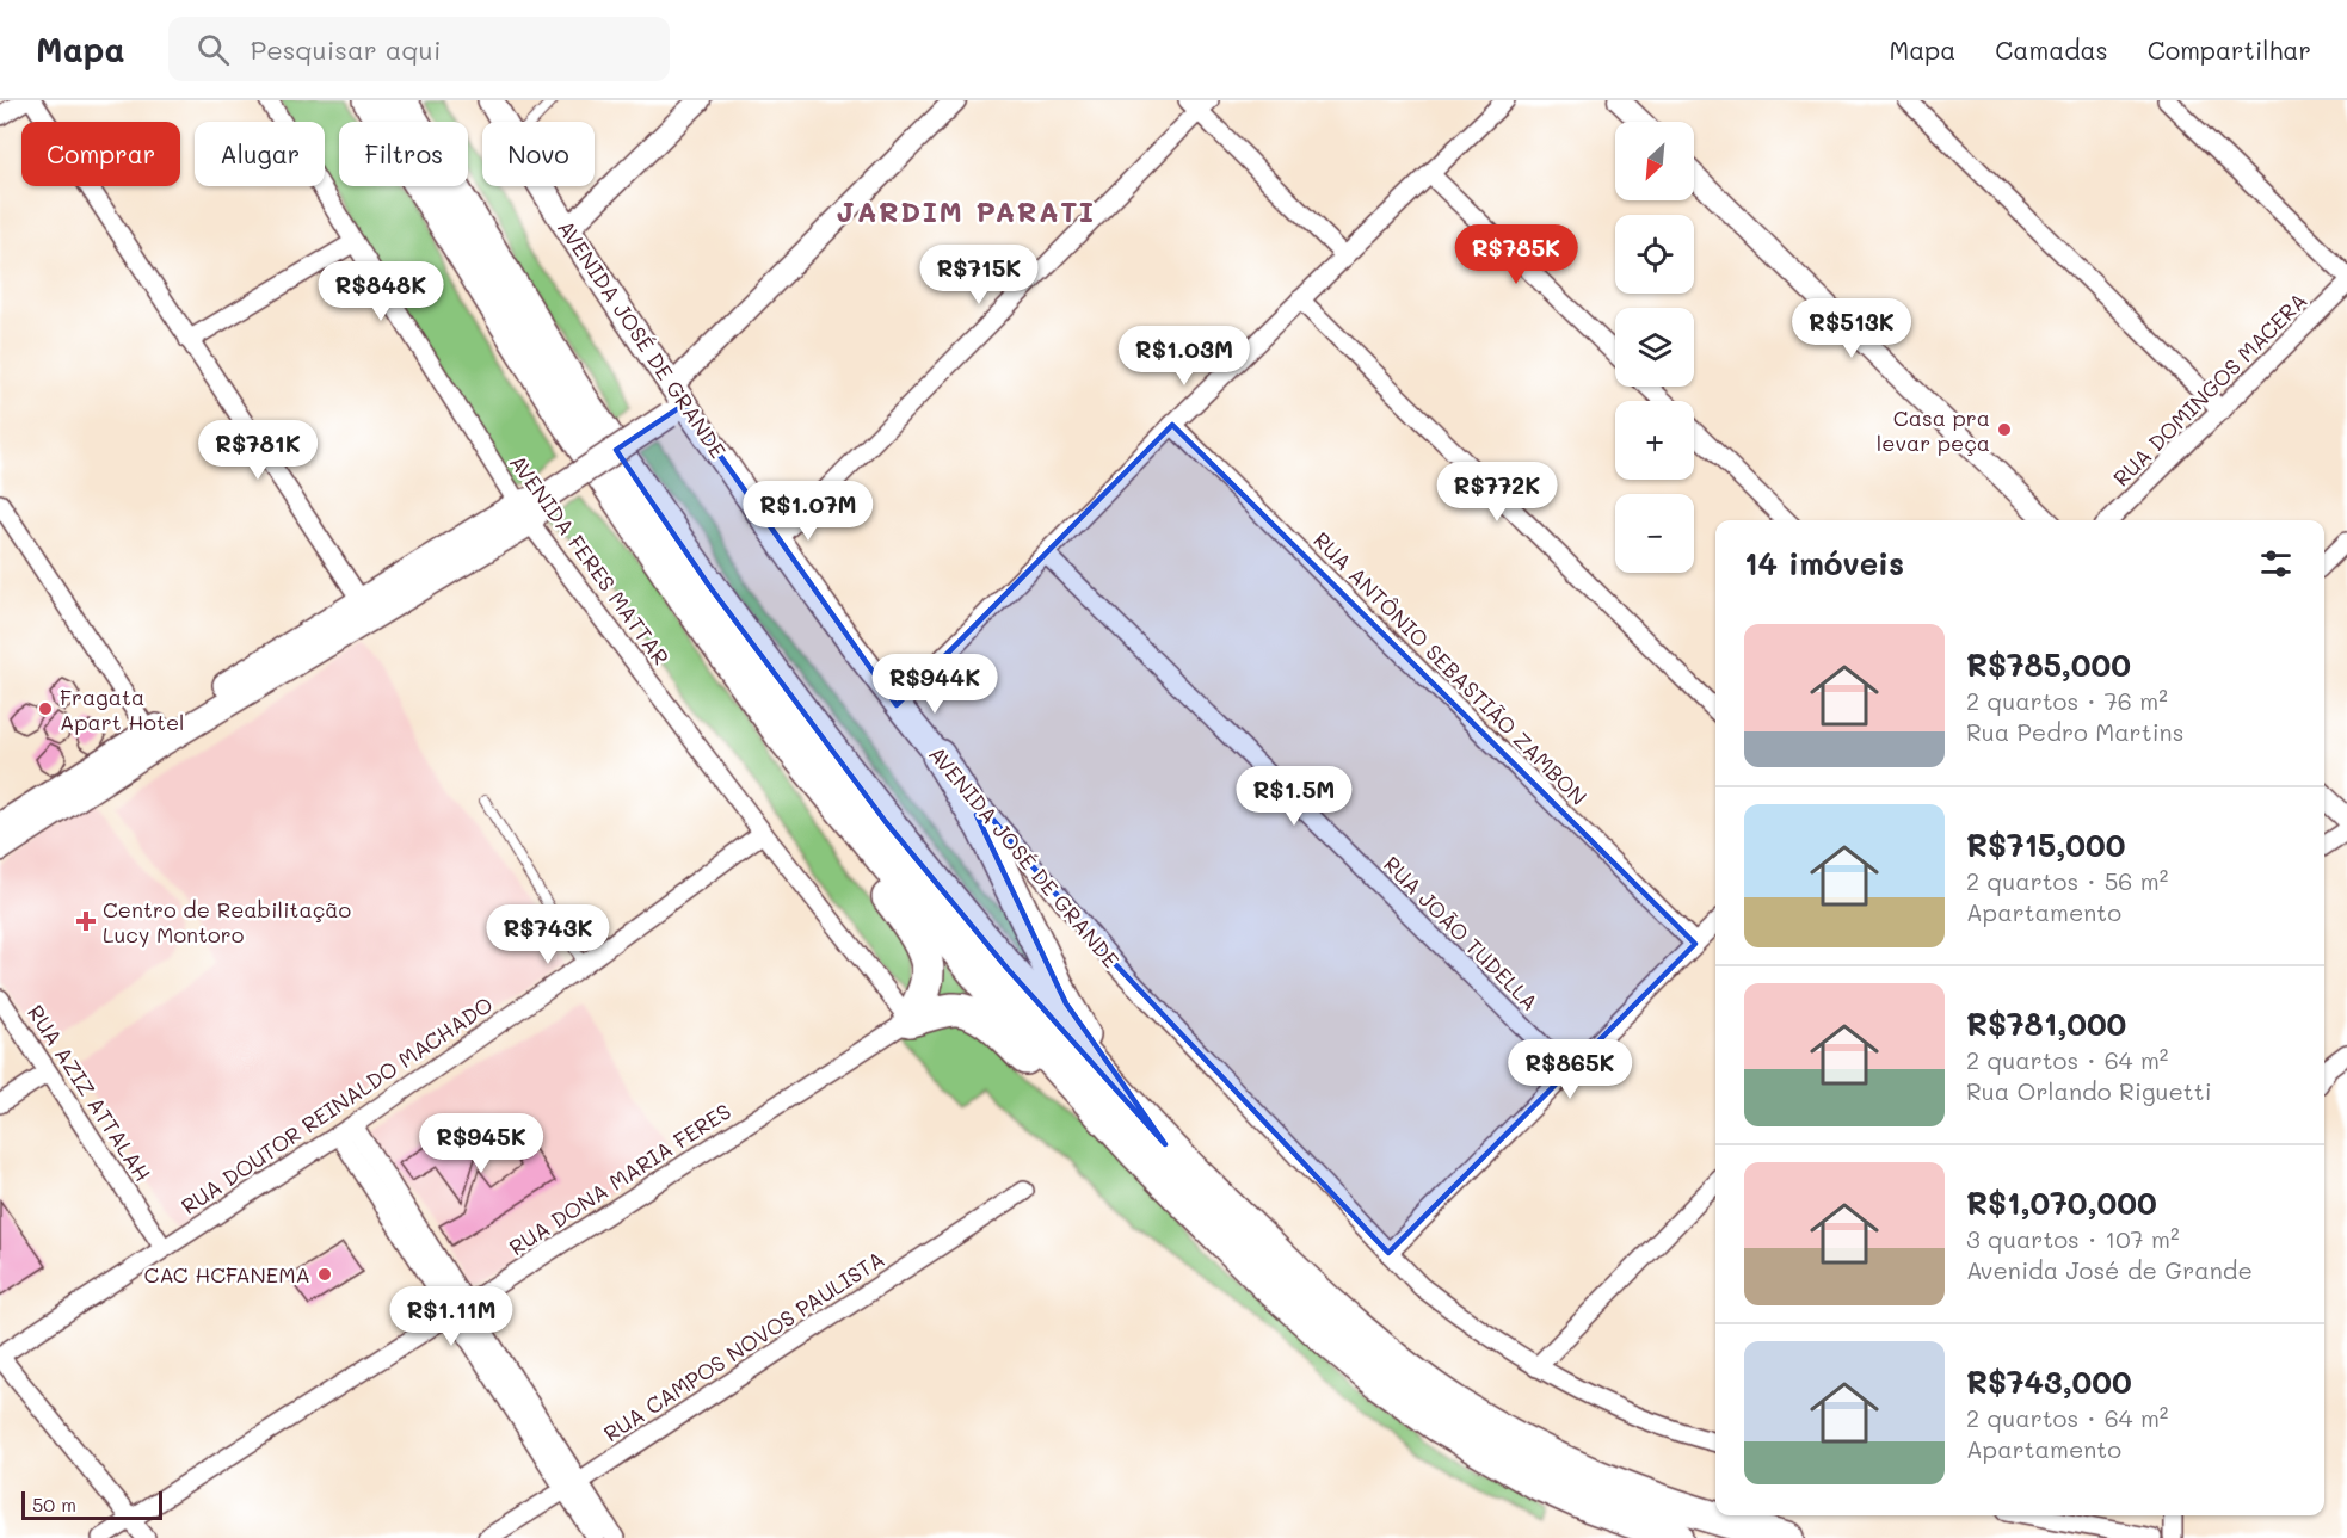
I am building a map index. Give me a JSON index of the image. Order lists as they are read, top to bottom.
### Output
{
  "streets": {
    "main road": ["AVENIDA JOSÉ DE GRANDE"],
    "street": [
      "RUA DOMINGOS MACERA",
      "AVENIDA FERES MATTAR",
      "RUA ANTÔNIO SEBASTIÃO ZAMBON",
      "RUA JOÃO TUDELLA",
      "RUA AZIZ ATTALAH",
      "RUA DOUTOR REINALDO MACHADO",
      "RUA DONA MARIA FERES",
      "RUA CAMPOS NOVOS PAULISTA"
    ]
  },
  "crossings": [
    ["AVENIDA FERES MATTAR", "RUA DOUTOR REINALDO MACHADO"],
    ["AVENIDA FERES MATTAR", "RUA DONA MARIA FERES"],
    ["RUA AZIZ ATTALAH", "RUA DOUTOR REINALDO MACHADO"]
  ],
  "districts": ["JARDIM PARATI"],
  "places": {
    "other": ["Casa pra levar peça", "Fragata Apart Hotel", "CAC HCFANEMA"],
    "health": ["Centro de Reabilitação Lucy Montoro"]
  },
  "scale_bar": "50 m",
  "north": "bottom left",
  "page": {
    "header": "Mapa",
    "search": "Pesquisar aqui",
    "nav": ["Mapa", "Camadas", "Compartilhar"],
    "map_buttons": ["+", "−"],
    "chip": [
      "Comprar",
      "Alugar",
      "Filtros",
      "Novo"
    ],
    "price": [
      "R$785K",
      "R$715K",
      "R$848K",
      "R$513K",
      "R$1.03M",
      "R$781K",
      "R$772K",
      "R$1.07M",
      "R$944K",
      "R$1.5M",
      "R$743K",
      "R$865K",
      "R$945K",
      "R$1.11M"
    ],
    "heading": "14 imóveis",
    "list": [
      {
        "name": "R$785,000",
        "note": "2 quartos · 76 m² · Rua Pedro Martins"
      },
      {
        "name": "R$715,000",
        "note": "2 quartos · 56 m² · Apartamento"
      },
      {
        "name": "R$781,000",
        "note": "2 quartos · 64 m² · Rua Orlando Riguetti"
      },
      {
        "name": "R$1,070,000",
        "note": "3 quartos · 107 m² · Avenida José de Grande"
      },
      {
        "name": "R$743,000",
        "note": "2 quartos · 64 m² · Apartamento"
      }
    ],
    "scale": "50 m"
  }
}
